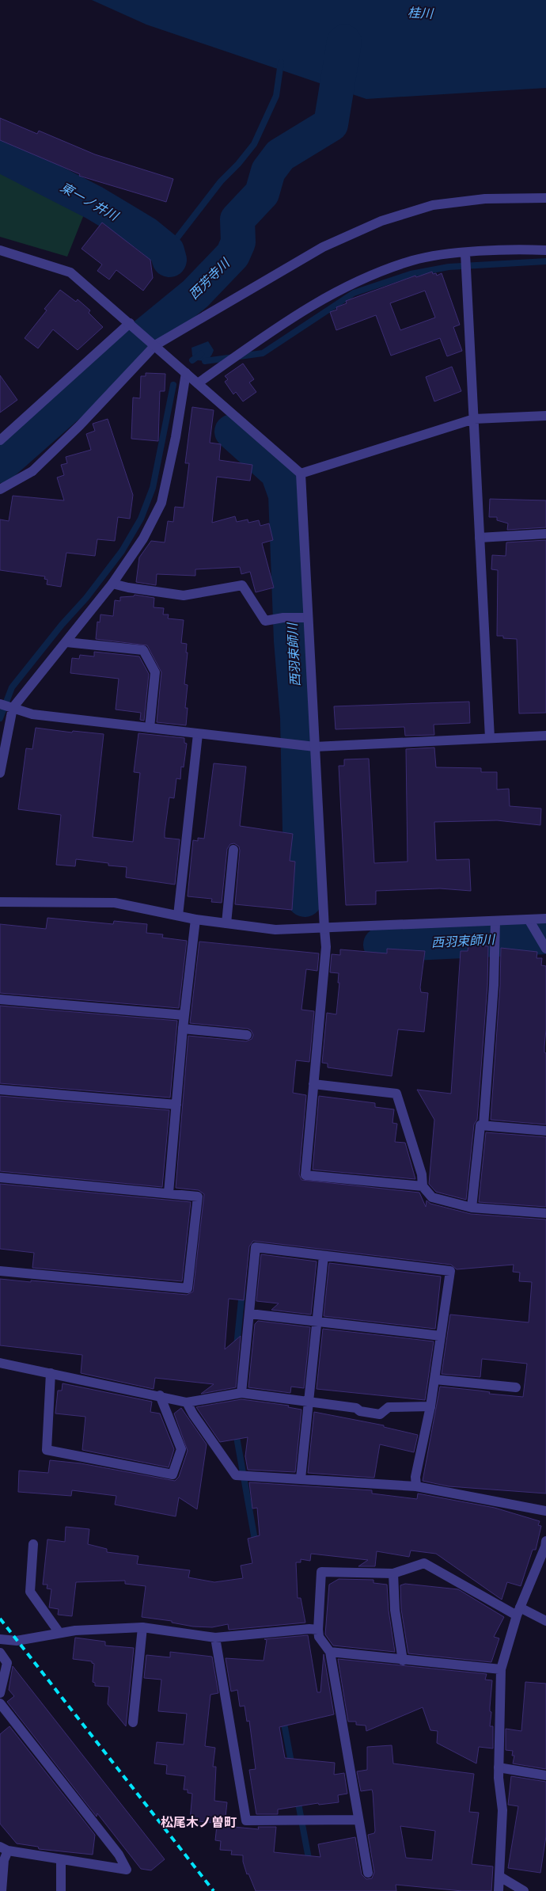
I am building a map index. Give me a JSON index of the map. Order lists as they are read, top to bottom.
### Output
{
  "districts": ["松尾木ノ曽町"],
  "water": [
    "桂川",
    "東一ノ井川",
    "西芳寺川",
    "西羽束師川"
  ]
}
